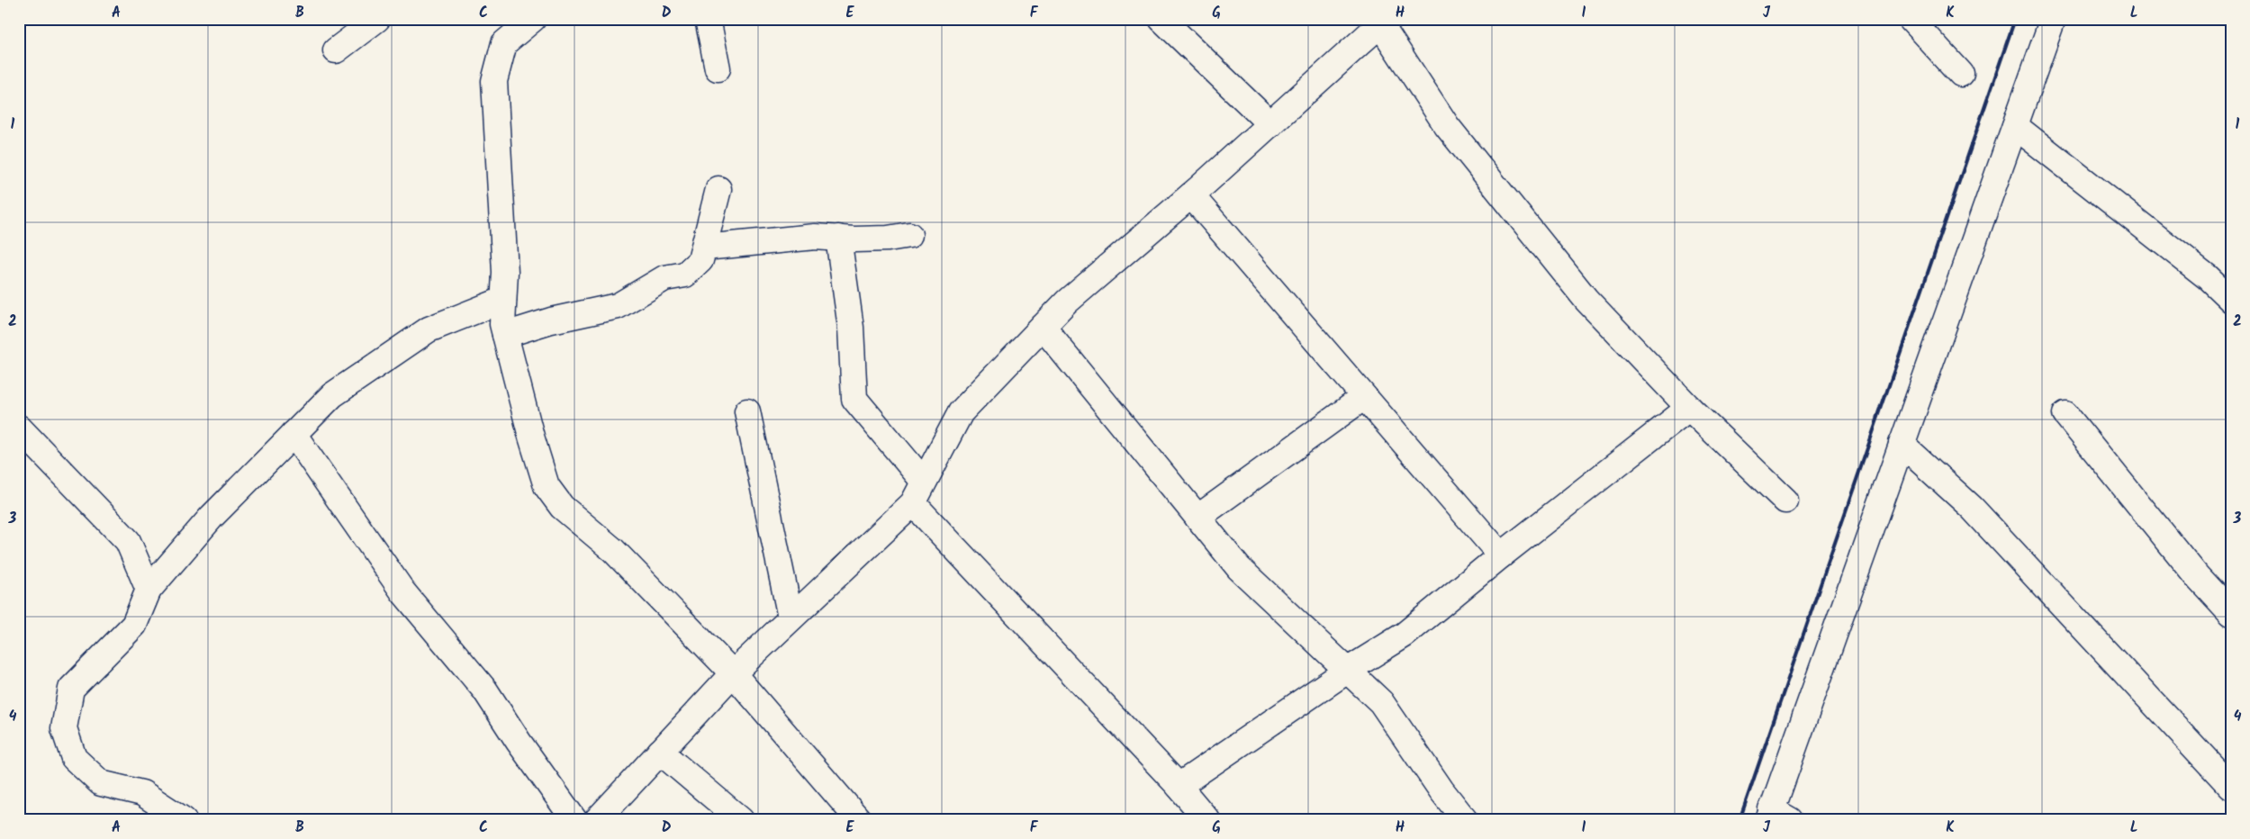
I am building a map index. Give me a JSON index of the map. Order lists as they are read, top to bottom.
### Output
{
  "grid": {
    "columns": [
      "A",
      "B",
      "C",
      "D",
      "E",
      "F",
      "G",
      "H",
      "I",
      "J",
      "K",
      "L"
    ],
    "rows": [
      "1",
      "2",
      "3",
      "4"
    ]
  }
}
